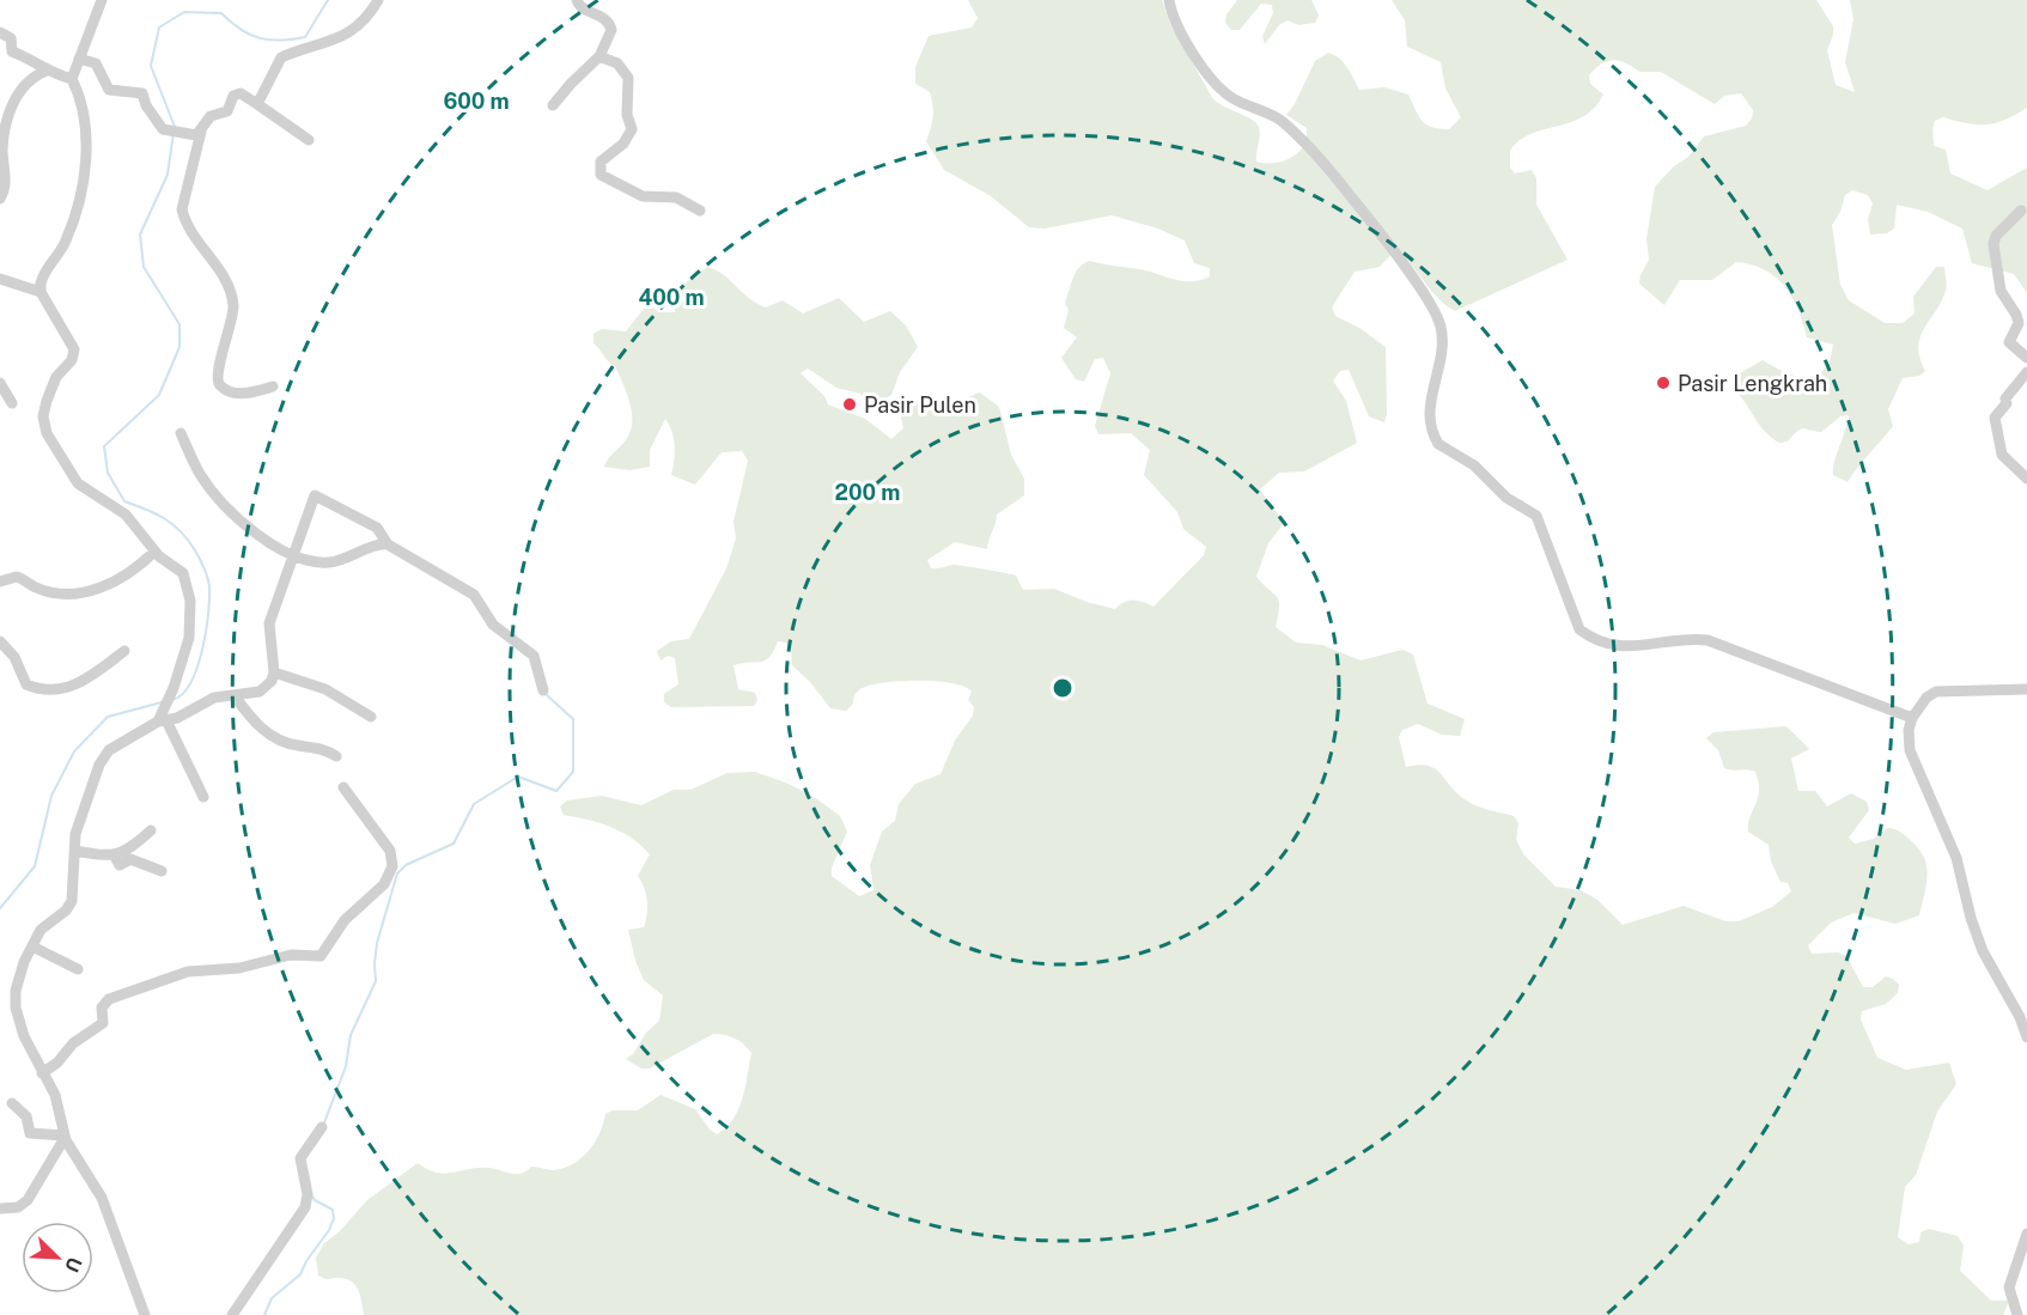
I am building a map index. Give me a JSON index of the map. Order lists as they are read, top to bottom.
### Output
{
  "places": ["Pasir Lengkrah", "Pasir Pulen"],
  "north": "bottom right",
  "rings": ["600 m", "400 m", "200 m"]
}
